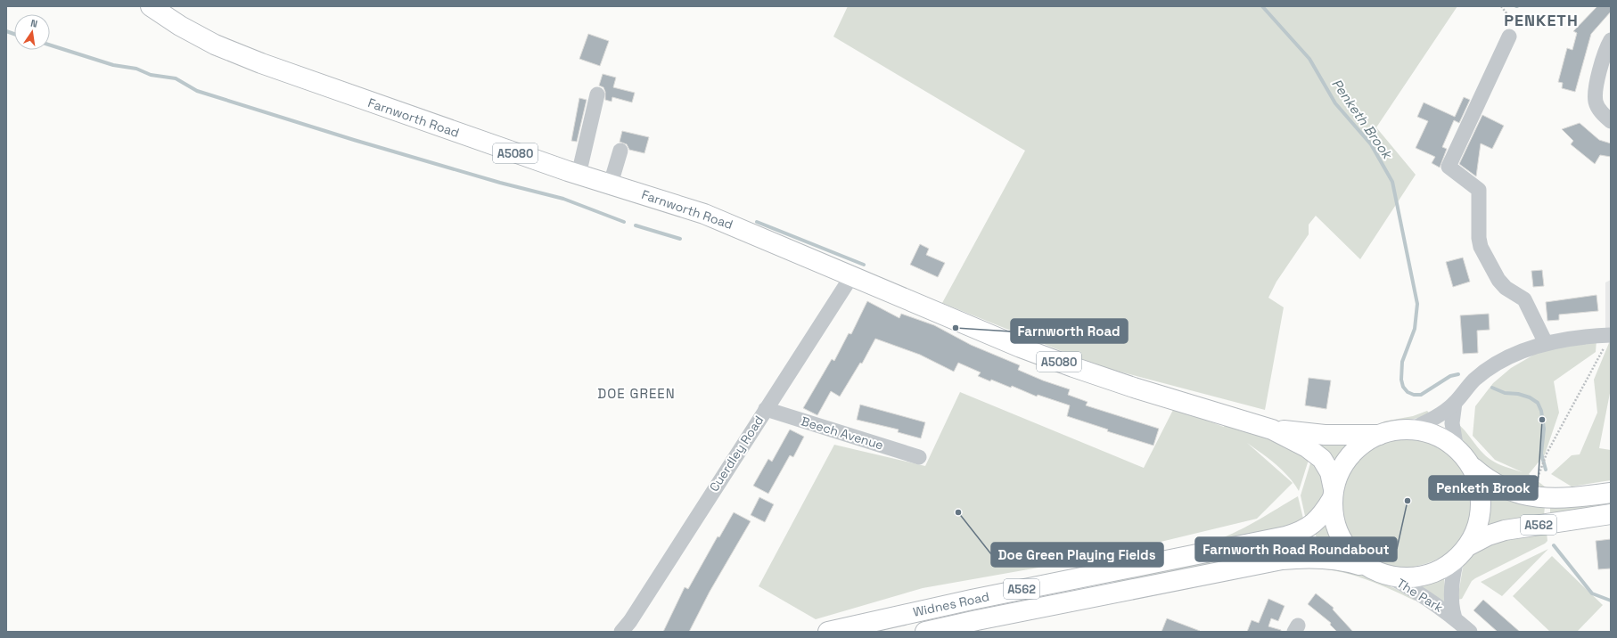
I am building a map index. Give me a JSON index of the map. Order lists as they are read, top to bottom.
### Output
{
  "streets": {
    "main road": [
      "Farnworth Road",
      "A5080",
      "A562",
      "Widnes Road"
    ],
    "street": ["Beech Avenue", "Cuerdley Road", "The Park"]
  },
  "crossings": [
    ["Farnworth Road", "Cuerdley Road"],
    ["Farnworth Road", "A562"],
    ["Farnworth Road", "Widnes Road"],
    ["Beech Avenue", "Cuerdley Road"],
    ["A562", "The Park"],
    ["A562", "Widnes Road"],
    ["The Park", "Widnes Road"]
  ],
  "districts": ["PENKETH", "DOE GREEN"],
  "water": ["Penketh Brook"],
  "places": [
    "Farnworth Road",
    "Penketh Brook",
    "Farnworth Road Roundabout",
    "Doe Green Playing Fields"
  ],
  "north": "top"
}
